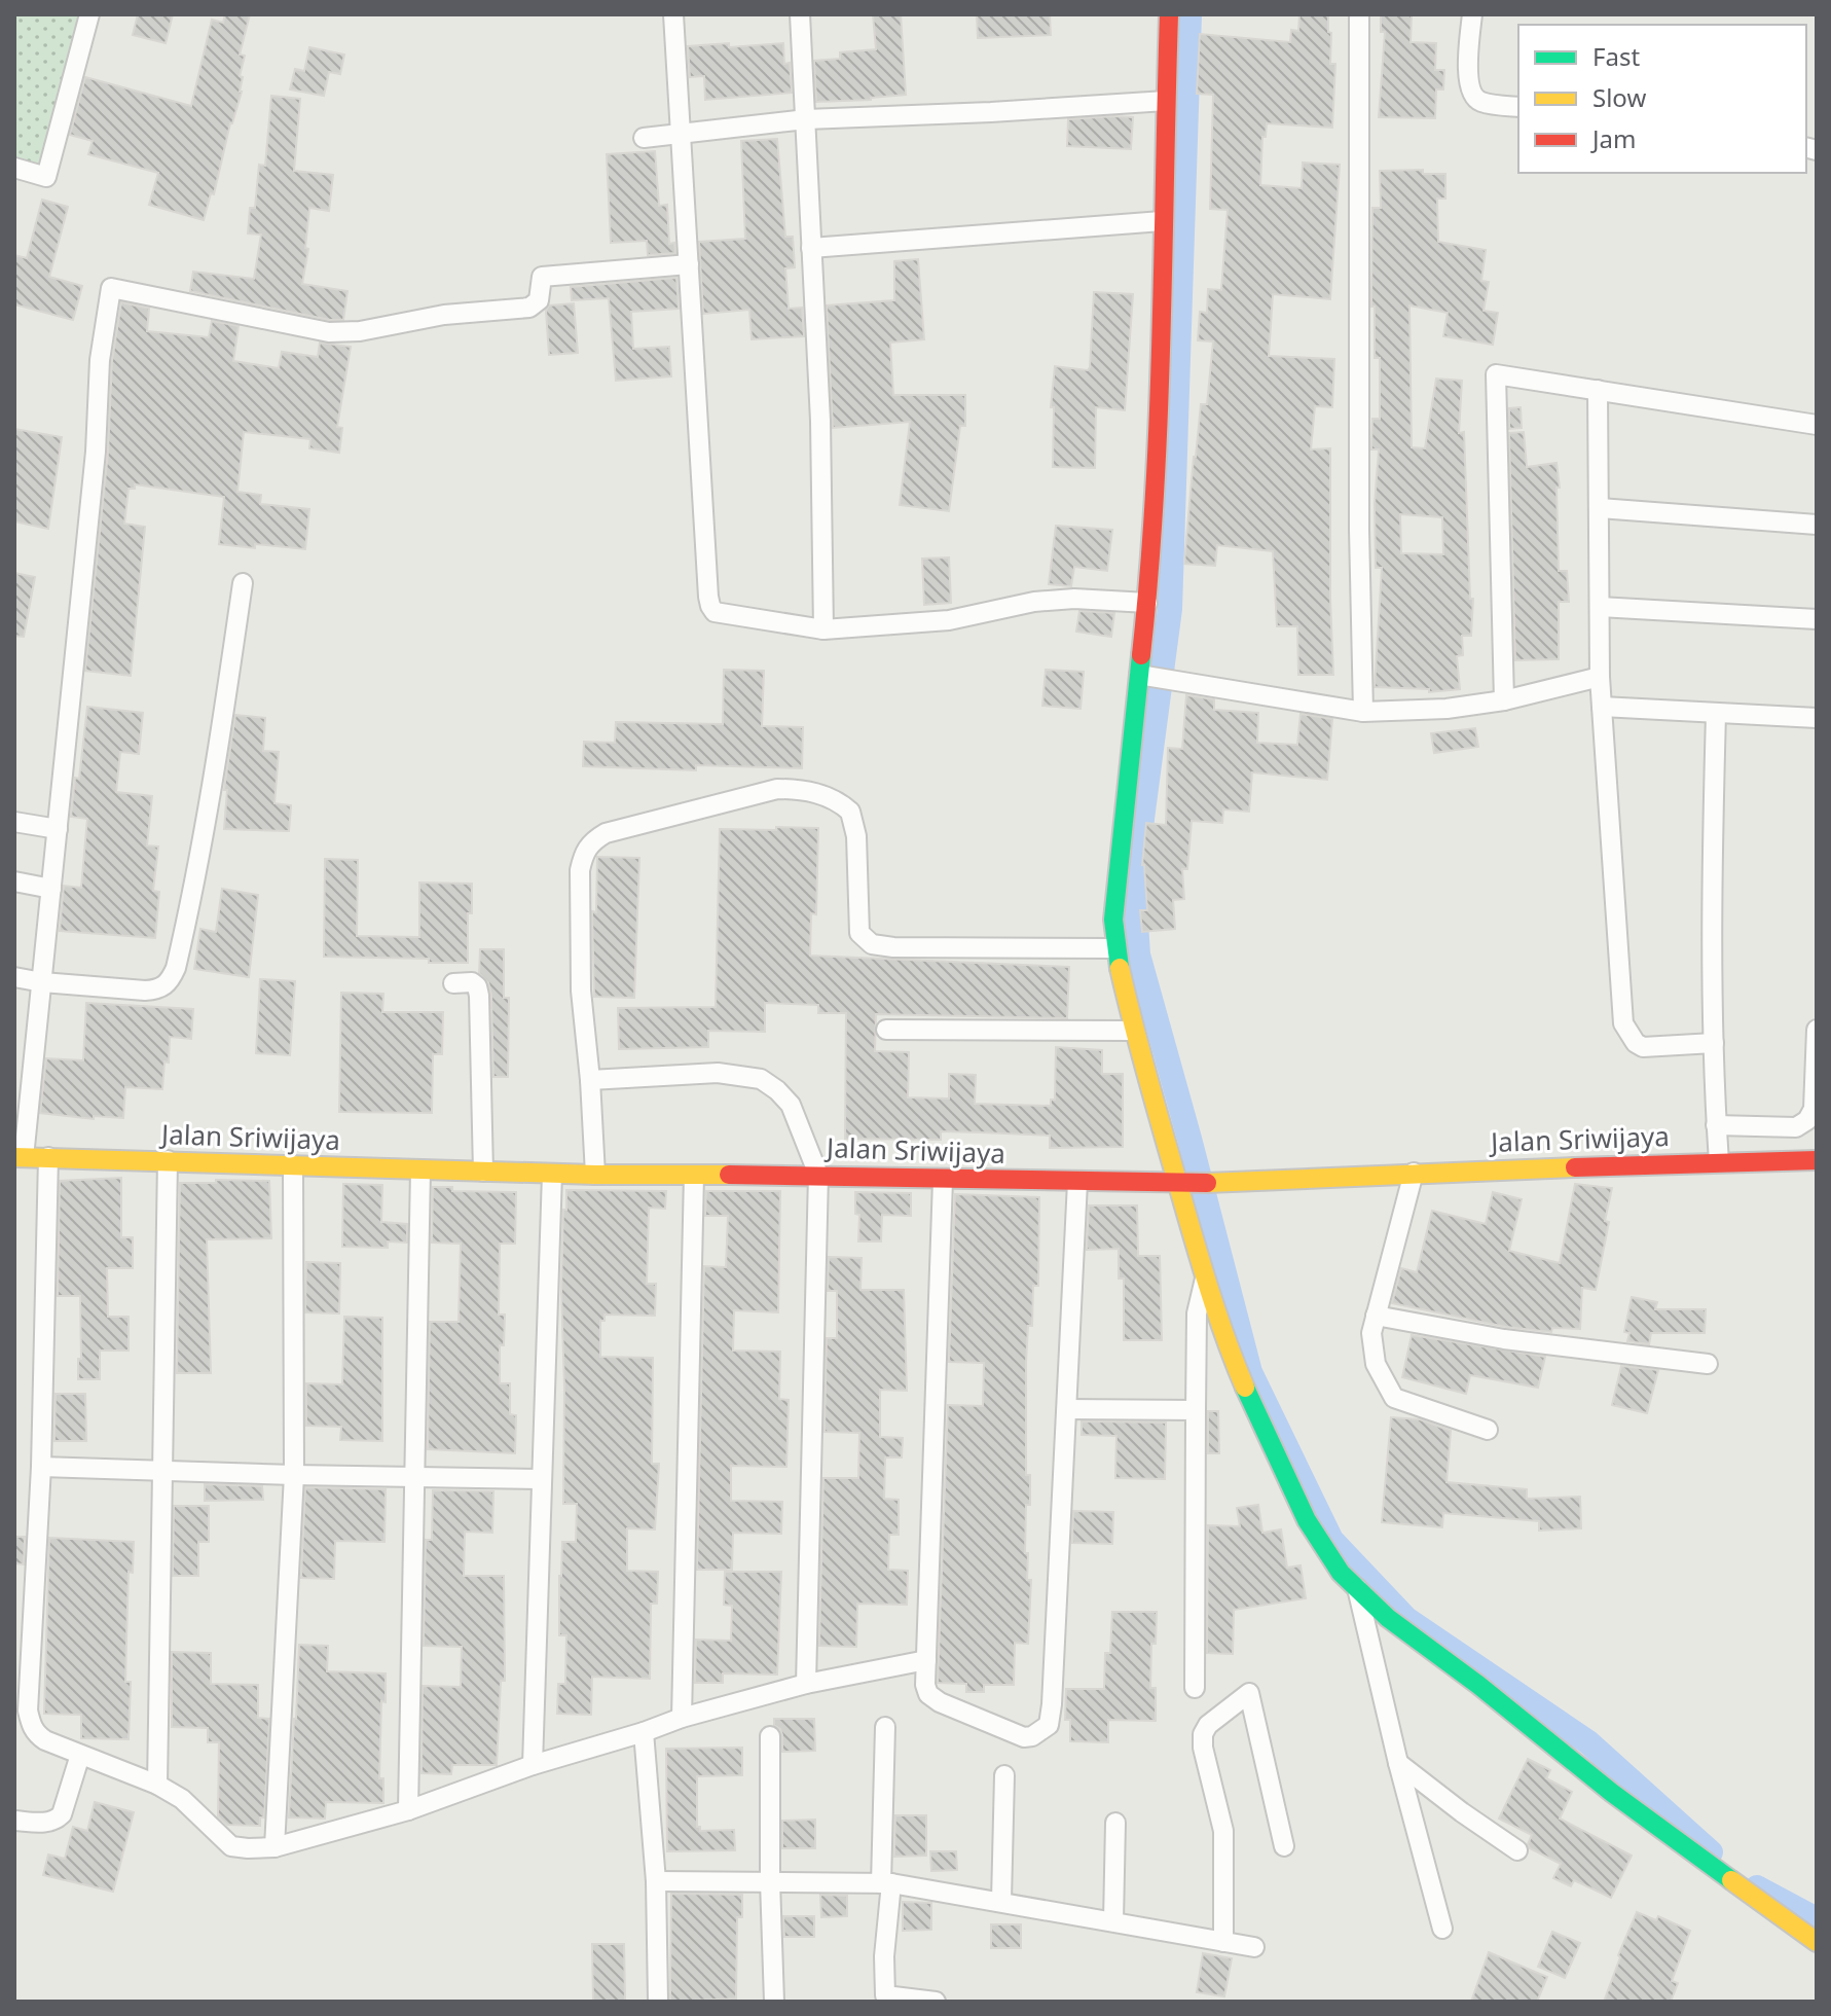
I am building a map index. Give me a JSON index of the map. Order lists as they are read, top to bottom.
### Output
{
  "streets": {
    "street": ["Jalan Sriwijaya"]
  },
  "legend": ["Fast", "Slow", "Jam"]
}
